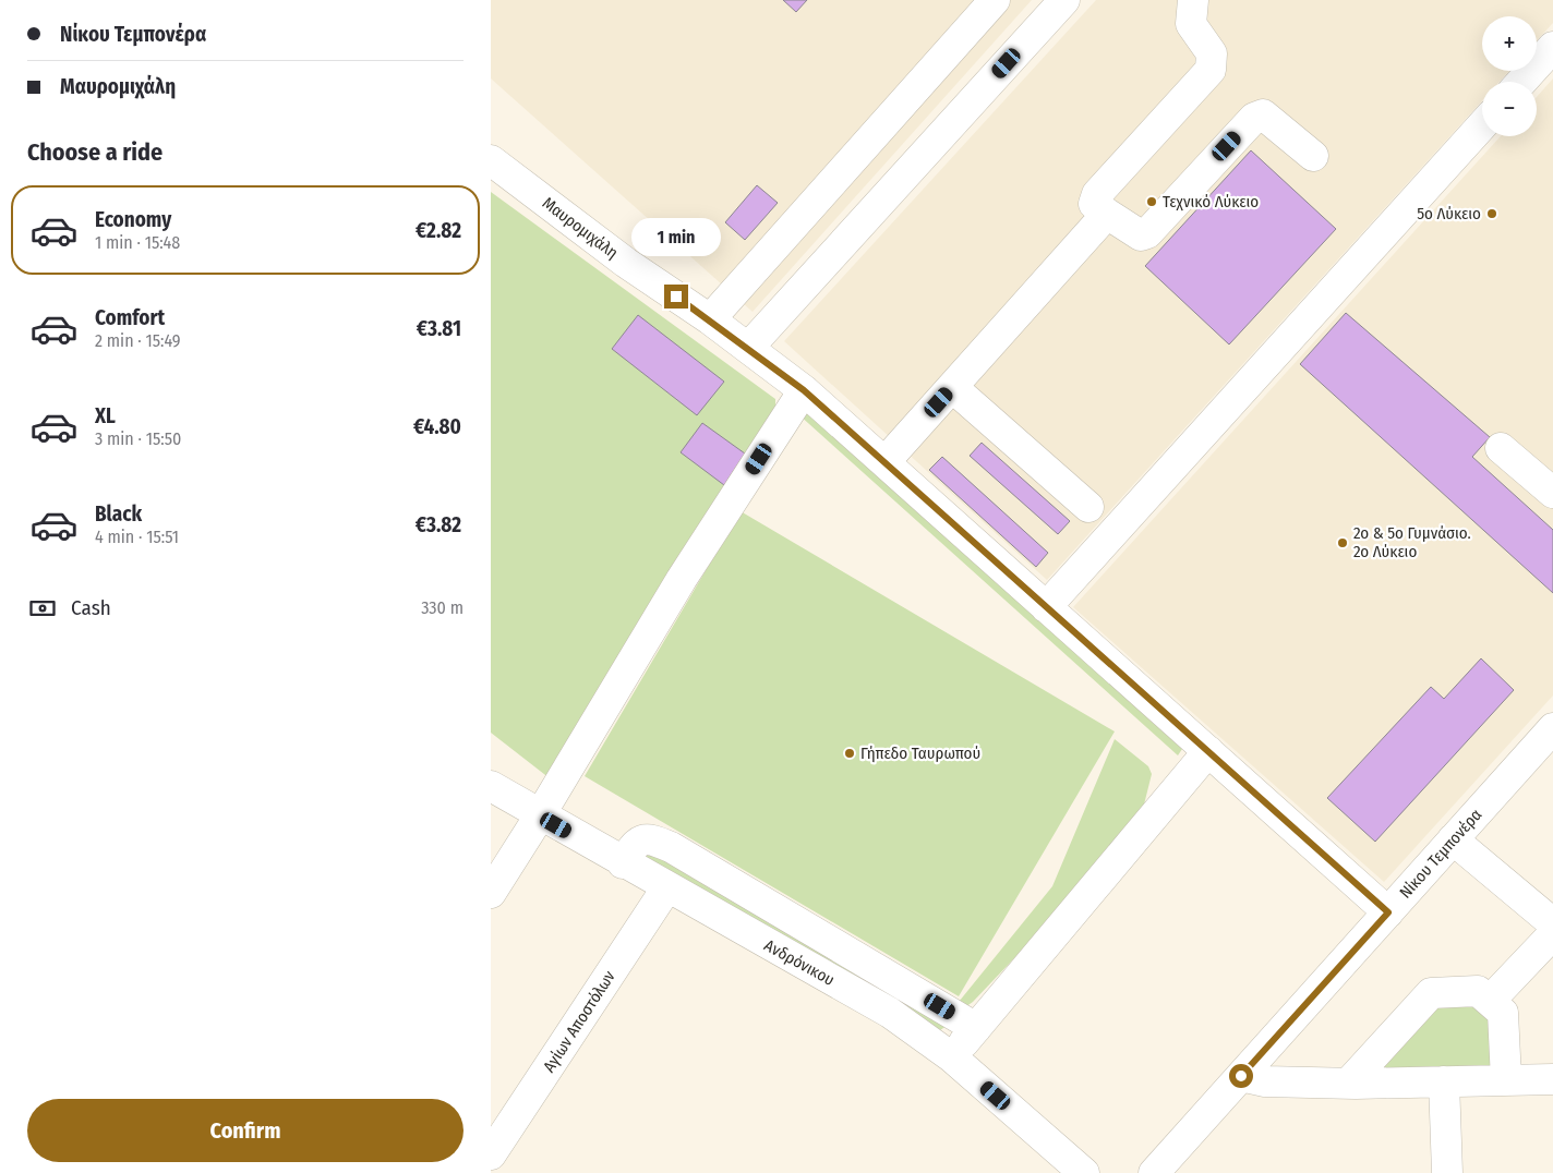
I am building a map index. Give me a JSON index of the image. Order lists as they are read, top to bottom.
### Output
{
  "streets": {
    "street": [
      "Μαυρομιχάλη",
      "Νίκου Τεμπονέρα",
      "Ανδρόνικου",
      "Αγίων Αποστόλων"
    ]
  },
  "crossings": [
    ["Μαυρομιχάλη", "Νίκου Τεμπονέρα"],
    ["Ανδρόνικου", "Αγίων Αποστόλων"]
  ],
  "places": [
    "Τεχνικό Λύκειο",
    "5ο Λύκειο",
    "2ο & 5ο Γυμνάσιο. 2ο Λύκειο",
    "Γήπεδο Ταυρωπού"
  ],
  "page": {
    "banner": ["Νίκου Τεμπονέρα", "Μαυρομιχάλη"],
    "map_buttons": ["+", "−"],
    "heading": "Choose a ride",
    "list": [
      {
        "name": "Economy",
        "note": "1 min · 15:48",
        "value": "€2.82"
      },
      {
        "name": "Comfort",
        "note": "2 min · 15:49",
        "value": "€3.81"
      },
      {
        "name": "XL",
        "note": "3 min · 15:50",
        "value": "€4.80"
      },
      {
        "name": "Black",
        "note": "4 min · 15:51",
        "value": "€3.82"
      }
    ],
    "bubble": "1 min",
    "pay": ["Cash", "330 m"],
    "buttons": "Confirm"
  }
}
